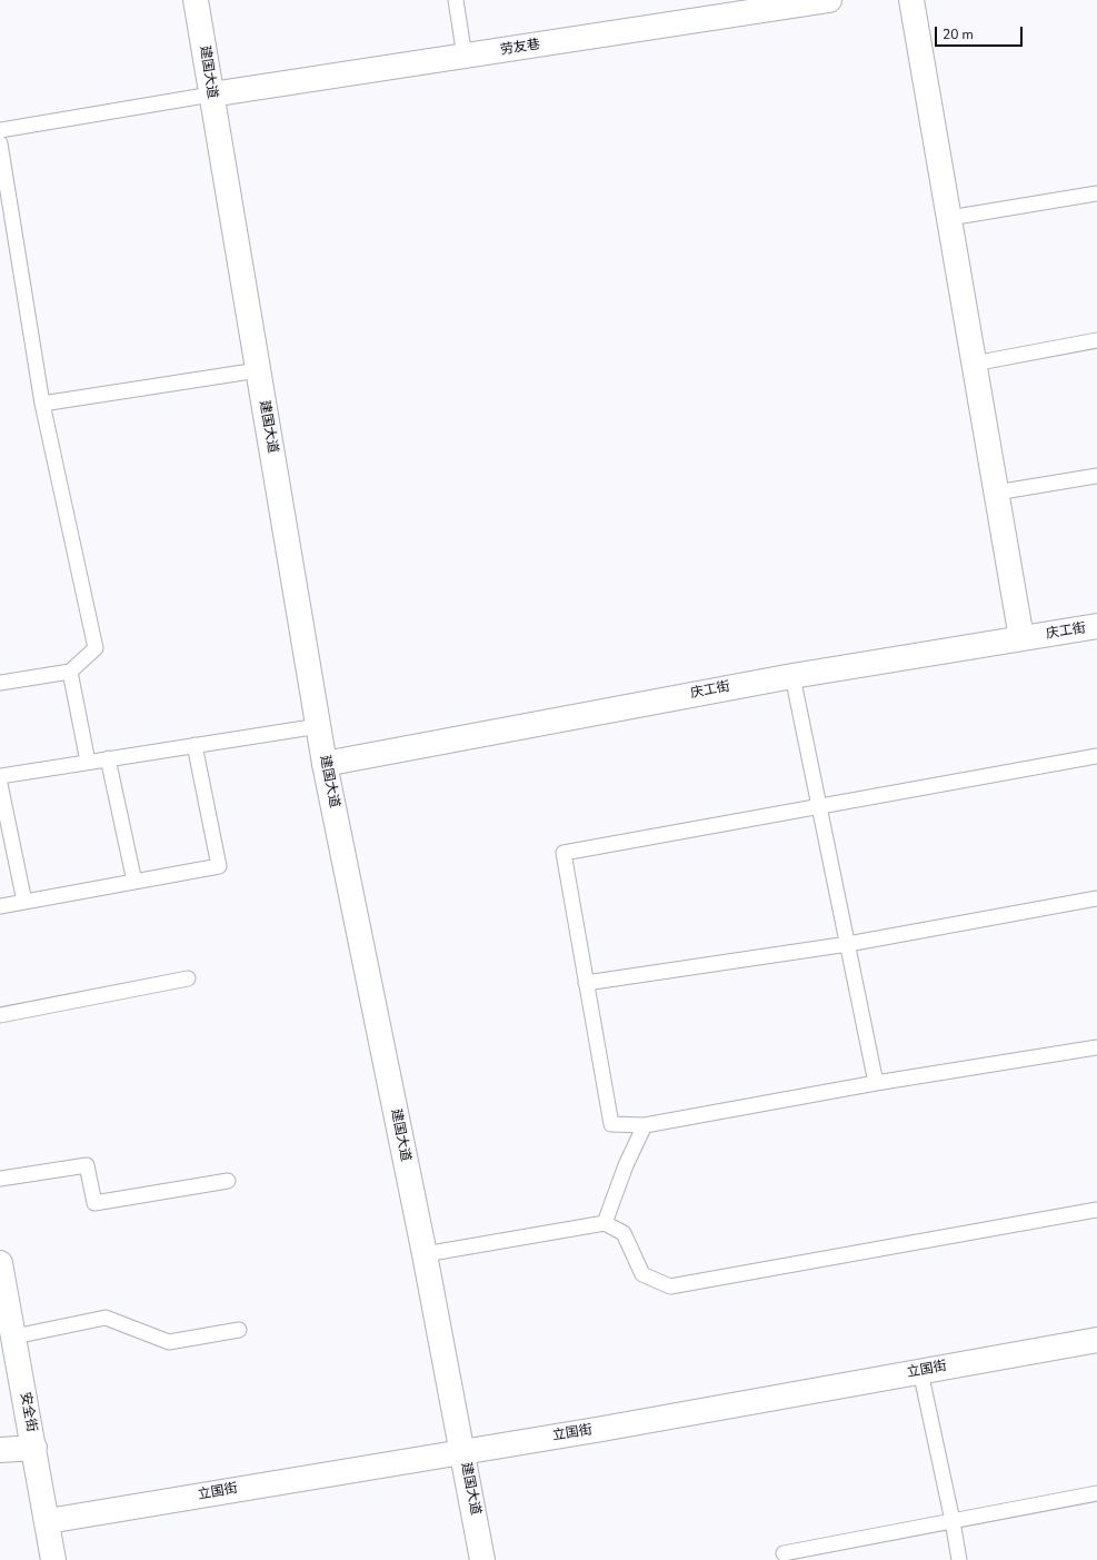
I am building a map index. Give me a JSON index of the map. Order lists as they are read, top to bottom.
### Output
{
  "streets": {
    "street": [
      "劳友巷",
      "建国大道",
      "庆工街",
      "立国街",
      "安全街"
    ]
  },
  "crossings": [
    ["劳友巷", "建国大道"],
    ["建国大道", "庆工街"],
    ["建国大道", "立国街"],
    ["立国街", "安全街"]
  ],
  "scale_bar": "20 m"
}
